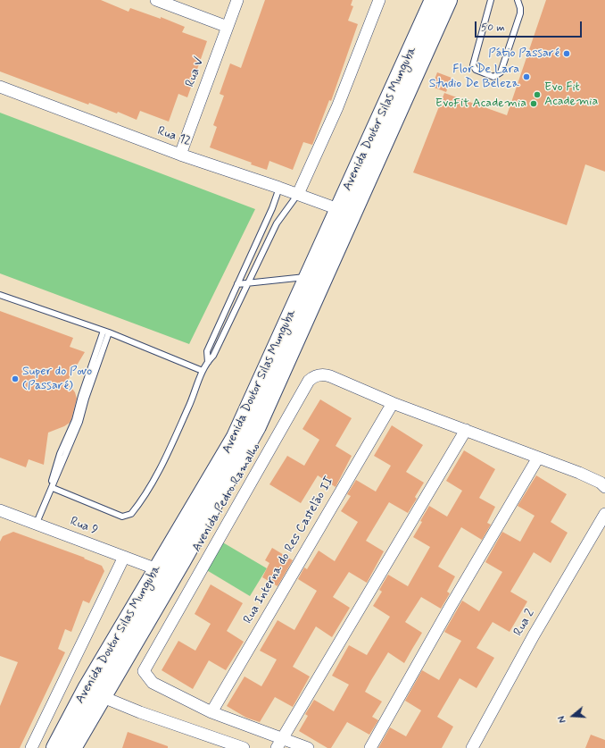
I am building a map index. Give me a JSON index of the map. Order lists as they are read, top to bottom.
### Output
{
  "streets": {
    "main road": ["Avenida Doutor Silas Munguba"],
    "street": [
      "Rua V",
      "Rua 12",
      "Avenida Pedro Ramalho",
      "Rua 9",
      "Rua Interna do Res Castelão II",
      "Rua 2"
    ]
  },
  "crossings": [
    ["Rua V", "Rua 12"],
    ["Avenida Doutor Silas Munguba", "Rua 12"],
    ["Avenida Doutor Silas Munguba", "Rua 9"],
    ["Avenida Pedro Ramalho", "Rua Interna do Res Castelão II"]
  ],
  "places": [
    "Pátio Passaré",
    "Flor De Lara Studio De Beleza",
    "Evo Fit Academia",
    "EvoFit Academia",
    "Super do Povo (Passaré)"
  ],
  "scale_bar": "50 m",
  "north": "left"
}
